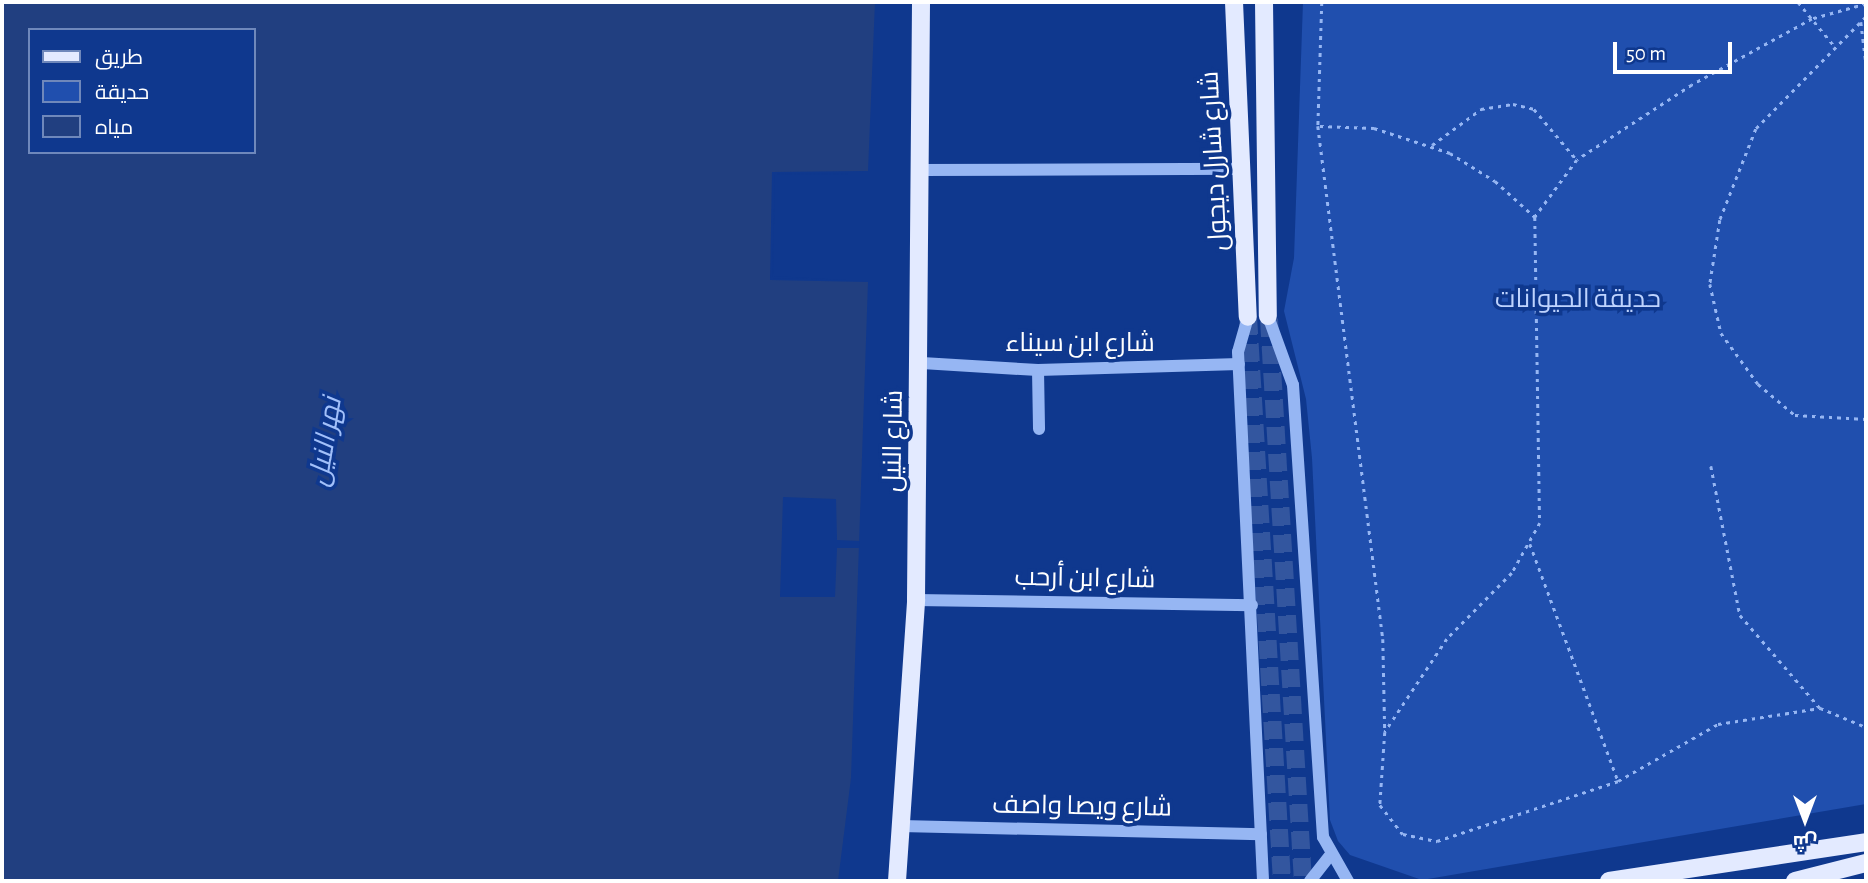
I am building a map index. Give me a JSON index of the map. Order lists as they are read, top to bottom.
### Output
{
  "streets": {
    "main road": ["شارع شارل ديجول", "شارع النيل"],
    "street": ["شارع ابن سيناء", "شارع ابن أرحب", "شارع ويصا واصف"]
  },
  "crossings": [
    ["شارع ابن سيناء", "شارع النيل"],
    ["شارع النيل", "شارع ابن أرحب"],
    ["شارع النيل", "شارع ويصا واصف"]
  ],
  "water": ["نهر النيل"],
  "parks": ["حديقة الحيوانات"],
  "legend": ["طريق", "حديقة", "مياه"],
  "scale_bar": "50 m",
  "north": "bottom"
}
